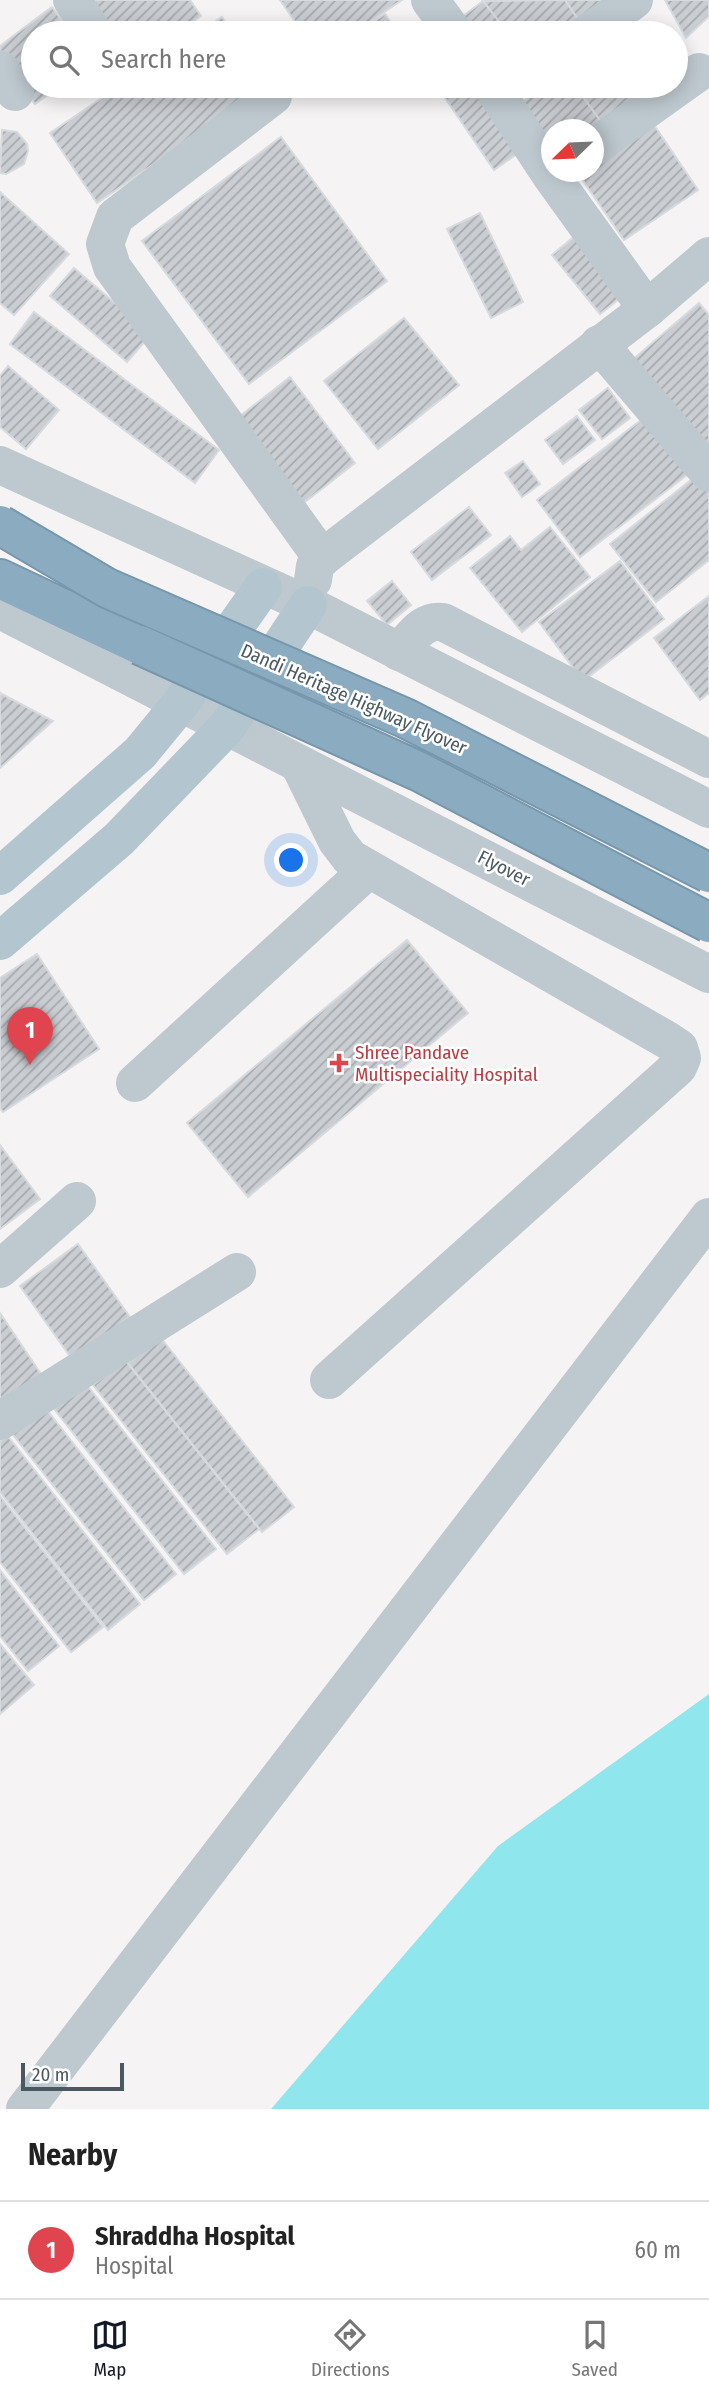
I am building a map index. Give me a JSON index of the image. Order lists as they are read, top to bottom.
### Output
{
  "streets": {
    "highway": ["Dandi Heritage Highway Flyover"],
    "street": ["Flyover"]
  },
  "places": {
    "health": ["Shree Pandave Multispeciality Hospital"]
  },
  "scale_bar": "20 m",
  "north": "bottom left",
  "page": {
    "search": "Search here",
    "pins": "1",
    "scale": "20 m",
    "heading": "Nearby",
    "list": [
      {
        "mark": "1",
        "name": "Shraddha Hospital",
        "note": "Hospital",
        "value": "60 m"
      }
    ],
    "nav": ["Map", "Directions", "Saved"]
  }
}
